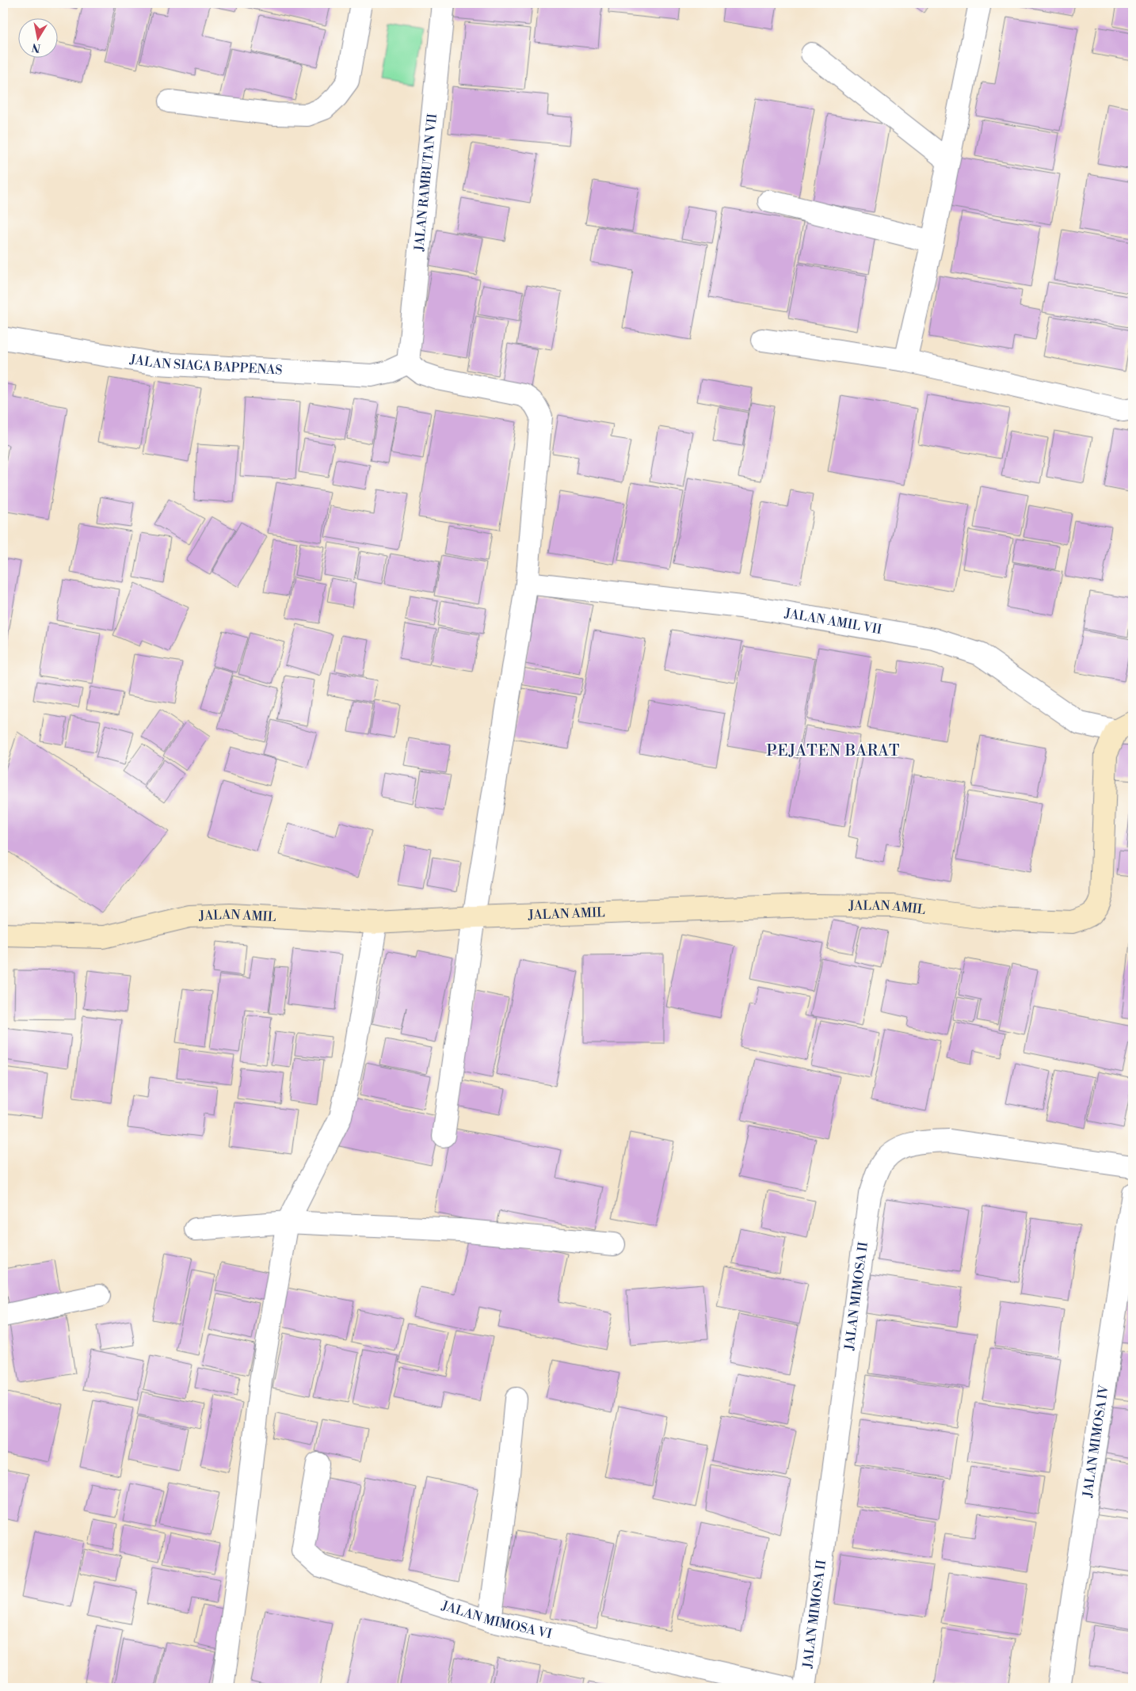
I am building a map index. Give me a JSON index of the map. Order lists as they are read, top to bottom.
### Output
{
  "streets": {
    "street": [
      "JALAN RAMBUTAN VII",
      "JALAN SIAGA BAPPENAS",
      "JALAN AMIL VII",
      "JALAN AMIL",
      "JALAN MIMOSA II",
      "JALAN MIMOSA IV",
      "JALAN MIMOSA VI"
    ]
  },
  "crossings": [
    ["JALAN RAMBUTAN VII", "JALAN SIAGA BAPPENAS"],
    ["JALAN AMIL VII", "JALAN AMIL"]
  ],
  "districts": ["PEJATEN BARAT"],
  "north": "bottom"
}
